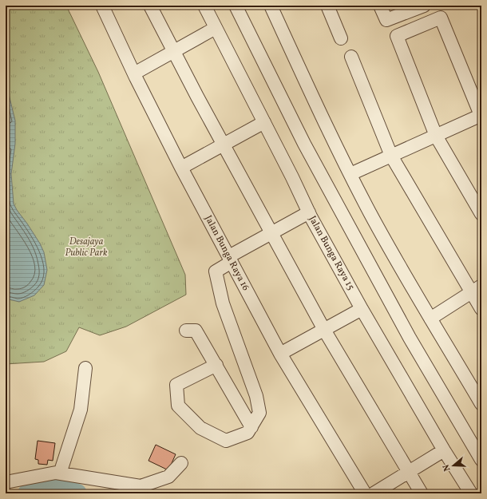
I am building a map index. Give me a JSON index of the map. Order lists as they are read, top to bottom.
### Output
{
  "streets": {
    "street": ["Jalan Bunga Raya 16", "Jalan Bunga Raya 15"]
  },
  "parks": ["Desajaya Public Park"],
  "north": "left"
}
